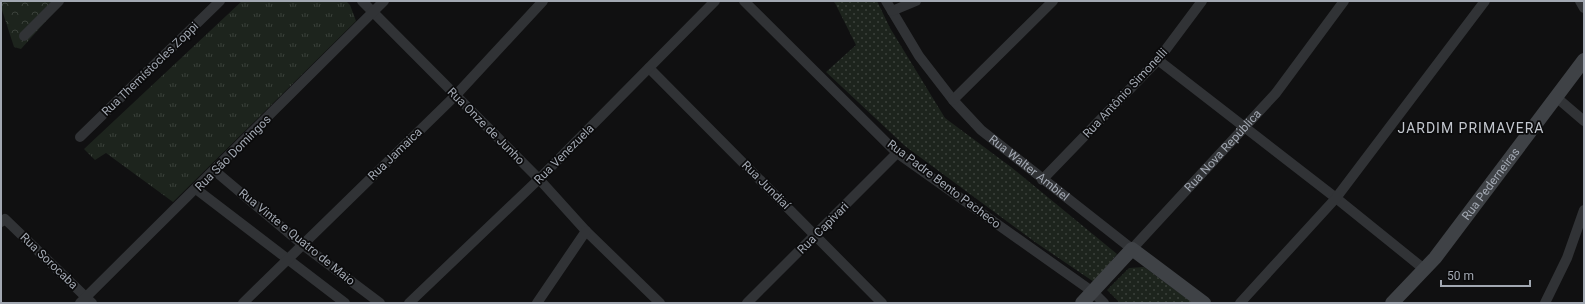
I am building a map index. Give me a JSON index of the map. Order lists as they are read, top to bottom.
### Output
{
  "streets": {
    "street": [
      "Rua Themístocles Zoppi",
      "Rua Antônio Simonelli",
      "Rua Onze de Junho",
      "Rua Nova República",
      "Rua São Domingos",
      "Rua Jamaica",
      "Rua Venezuela",
      "Rua Walter Ambiel",
      "Rua Pederneiras",
      "Rua Padre Bento Pacheco",
      "Rua Jundiaí",
      "Rua Capivari",
      "Rua Vinte e Quatro de Maio",
      "Rua Sorocaba"
    ]
  },
  "crossings": [
    ["Rua Antônio Simonelli", "Rua Walter Ambiel"],
    ["Rua Onze de Junho", "Rua São Domingos"],
    ["Rua Onze de Junho", "Rua Jamaica"],
    ["Rua Onze de Junho", "Rua Venezuela"],
    ["Rua Nova República", "Rua Walter Ambiel"],
    ["Rua Nova República", "Rua Padre Bento Pacheco"],
    ["Rua São Domingos", "Rua Vinte e Quatro de Maio"],
    ["Rua São Domingos", "Rua Sorocaba"],
    ["Rua Jamaica", "Rua Vinte e Quatro de Maio"],
    ["Rua Venezuela", "Rua Jundiaí"],
    ["Rua Padre Bento Pacheco", "Rua Capivari"],
    ["Rua Jundiaí", "Rua Capivari"]
  ],
  "districts": ["JARDIM PRIMAVERA"],
  "scale_bar": "50 m"
}
